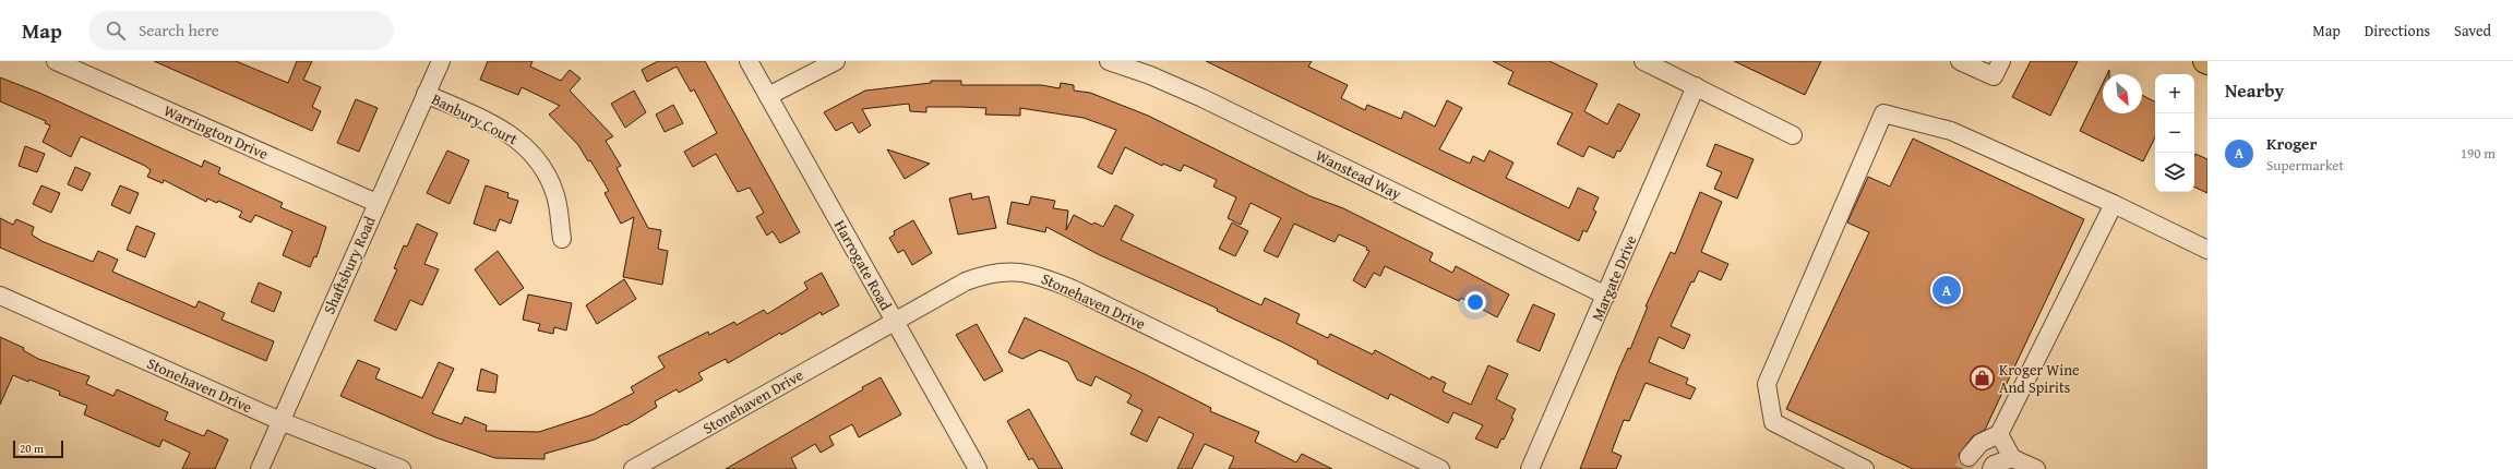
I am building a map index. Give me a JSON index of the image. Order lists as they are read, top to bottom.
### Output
{
  "streets": {
    "street": [
      "Banbury Court",
      "Warrington Drive",
      "Wanstead Way",
      "Shaftsbury Road",
      "Harrogate Road",
      "Margate Drive",
      "Stonehaven Drive"
    ]
  },
  "crossings": [
    ["Banbury Court", "Shaftsbury Road"],
    ["Warrington Drive", "Shaftsbury Road"],
    ["Wanstead Way", "Margate Drive"],
    ["Shaftsbury Road", "Stonehaven Drive"],
    ["Harrogate Road", "Stonehaven Drive"]
  ],
  "places": {
    "shop": ["Kroger Wine And Spirits"]
  },
  "scale_bar": "20 m",
  "north": "bottom right",
  "page": {
    "header": "Map",
    "search": "Search here",
    "nav": ["Map", "Directions", "Saved"],
    "heading": "Nearby",
    "map_buttons": ["+", "−"],
    "list": [
      {
        "mark": "A",
        "name": "Kroger",
        "note": "Supermarket",
        "value": "190 m"
      }
    ],
    "pins": "A",
    "scale": "20 m"
  }
}
